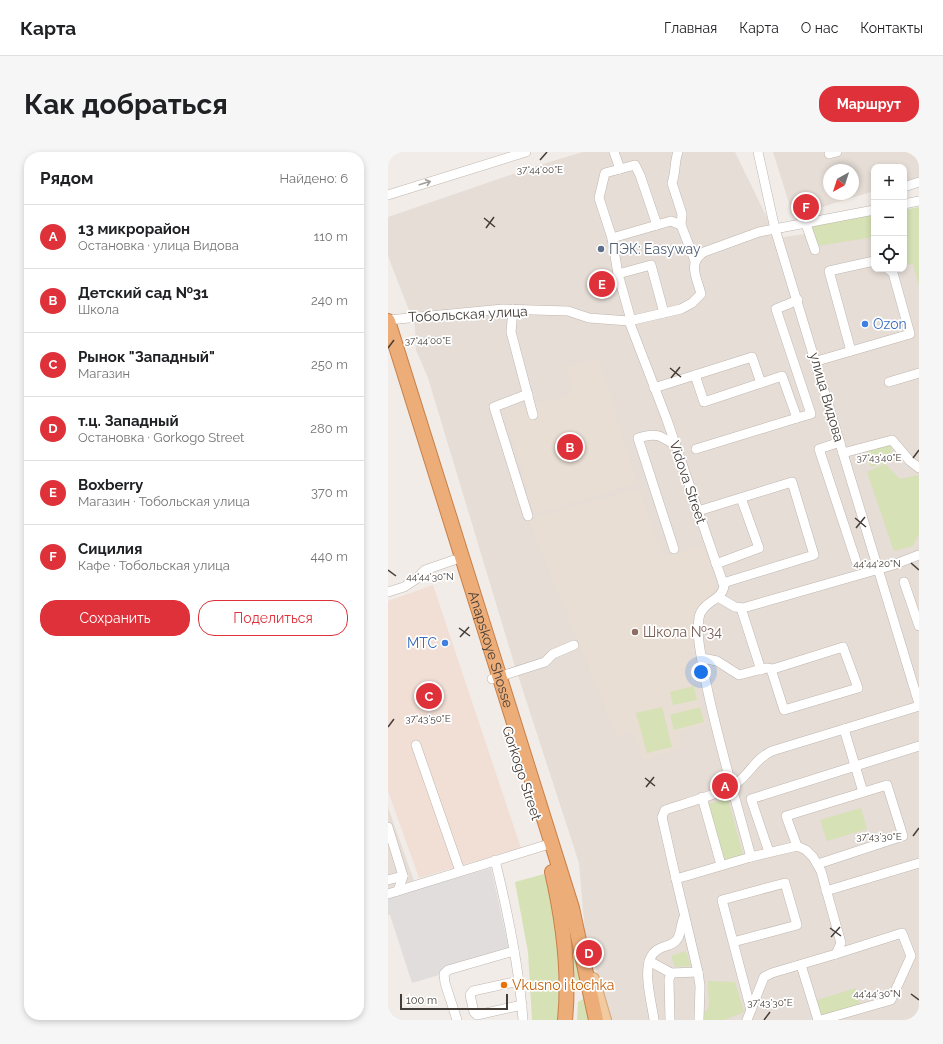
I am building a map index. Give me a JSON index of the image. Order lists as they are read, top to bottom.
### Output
{
  "streets": {
    "highway": ["Anapskoye Shosse", "Gorkogo Street"],
    "street": ["Тобольская улица", "улица Видова", "Vidova Street"]
  },
  "crossings": [
    ["Тобольская улица", "Vidova Street"],
    ["Тобольская улица", "Anapskoye Shosse"],
    ["Anapskoye Shosse", "Gorkogo Street"]
  ],
  "places": [
    "ПЭК: Easyway",
    "Ozon",
    "Школа №34",
    "МТС",
    "Vkusno i tochka"
  ],
  "scale_bar": "100 m",
  "north": "bottom left",
  "page": {
    "header": "Карта",
    "nav": [
      "Главная",
      "Карта",
      "О нас",
      "Контакты"
    ],
    "buttons": [
      "Маршрут",
      ["Сохранить", "Поделиться"]
    ],
    "title": "Как добраться",
    "heading": ["Рядом", "Найдено: 6"],
    "map_buttons": ["+", "−"],
    "pins": [
      "F",
      "E",
      "B",
      "C",
      "A",
      "D"
    ],
    "list": [
      {
        "mark": "A",
        "name": "13 микрорайон",
        "note": "Остановка · улица Видова",
        "value": "110 m"
      },
      {
        "mark": "B",
        "name": "Детский сад №31",
        "note": "Школа",
        "value": "240 m"
      },
      {
        "mark": "C",
        "name": "Рынок \"Западный\"",
        "note": "Магазин",
        "value": "250 m"
      },
      {
        "mark": "D",
        "name": "т.ц. Западный",
        "note": "Остановка · Gorkogo Street",
        "value": "280 m"
      },
      {
        "mark": "E",
        "name": "Boxberry",
        "note": "Магазин · Тобольская улица",
        "value": "370 m"
      },
      {
        "mark": "F",
        "name": "Сицилия",
        "note": "Кафе · Тобольская улица",
        "value": "440 m"
      }
    ],
    "scale": "100 m"
  },
  "coordinates": [
    "37°44'00\"E",
    "37°43'40\"E",
    "44°44'20\"N",
    "44°44'30\"N",
    "37°43'50\"E",
    "37°43'30\"E"
  ]
}
